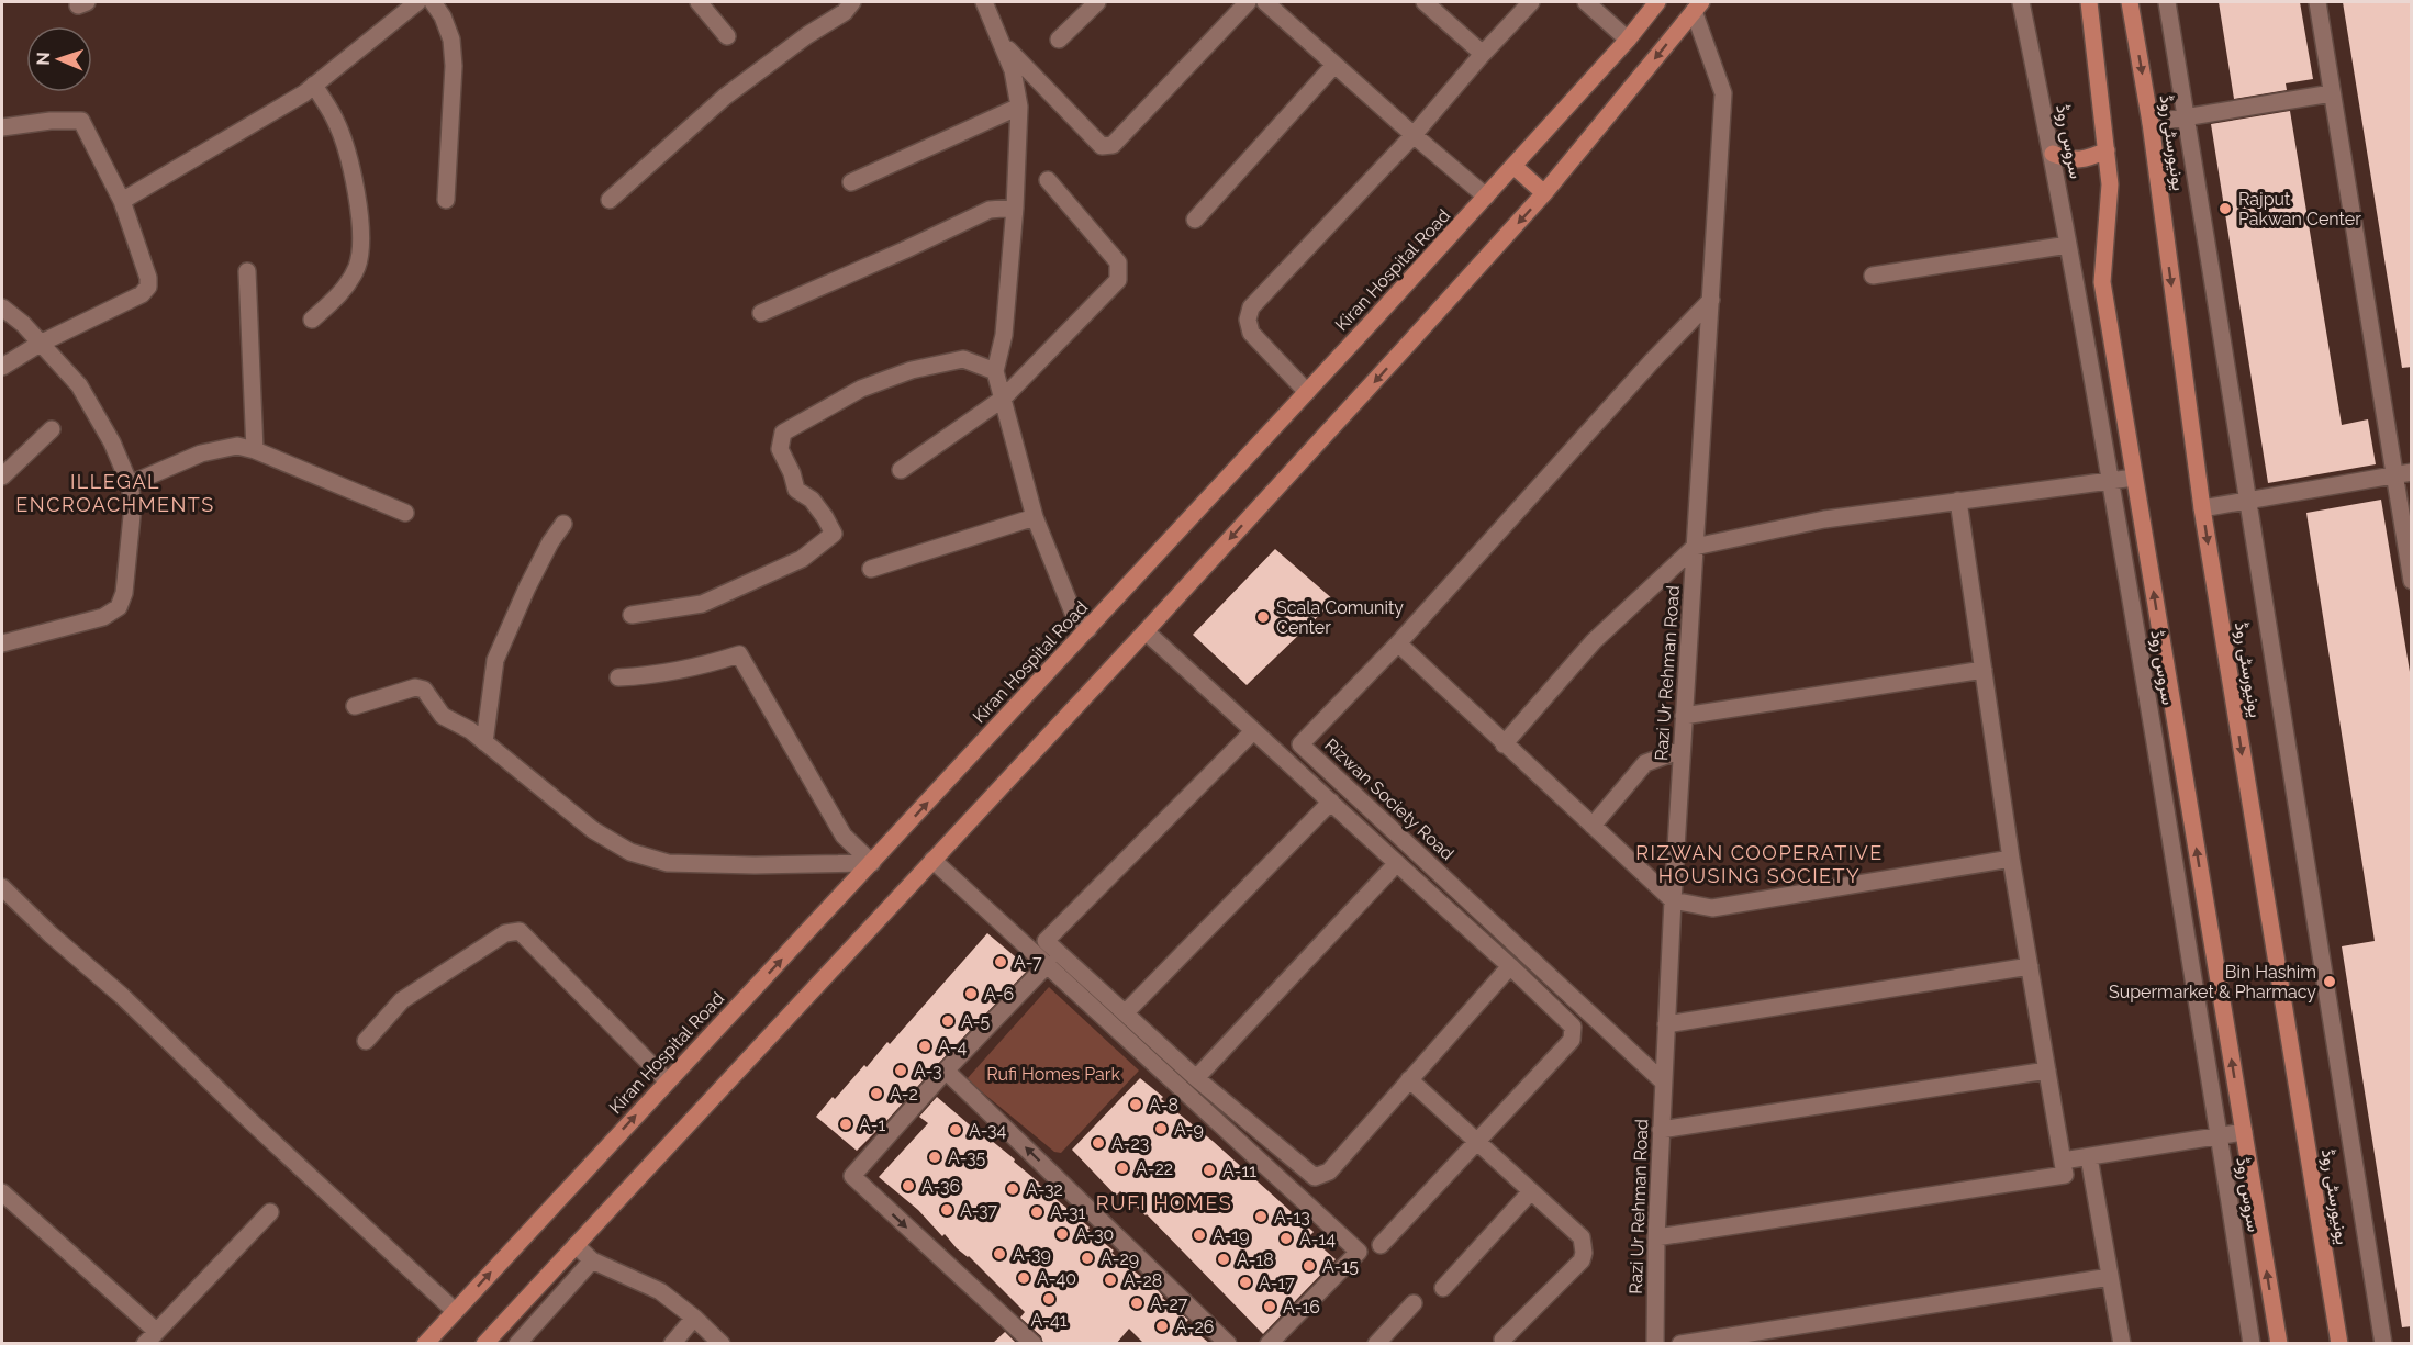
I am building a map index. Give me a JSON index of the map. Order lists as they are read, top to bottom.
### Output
{
  "streets": {
    "main road": ["یونیورسٹی روڈ", "Kiran Hospital Road"],
    "street": ["سروس روڈ", "Razi Ur Rehman Road", "Rizwan Society Road"]
  },
  "crossings": [
    ["Razi Ur Rehman Road", "Rizwan Society Road"]
  ],
  "districts": ["ILLEGAL ENCROACHMENTS", "RIZWAN COOPERATIVE HOUSING SOCIETY", "RUFI HOMES"],
  "parks": ["Rufi Homes Park"],
  "places": [
    "Rajput Pakwan Center",
    "Scala Comunity Center",
    "A-7",
    "Bin Hashim Supermarket & Pharmacy",
    "A-6",
    "A-5",
    "A-4",
    "A-3",
    "A-2",
    "A-8",
    "A-1",
    "A-9",
    "A-34",
    "A-23",
    "A-35",
    "A-22",
    "A-11",
    "A-36",
    "A-32",
    "A-37",
    "A-31",
    "A-13",
    "A-30",
    "A-19",
    "A-14",
    "A-39",
    "A-29",
    "A-18",
    "A-15",
    "A-40",
    "A-28",
    "A-17",
    "A-41",
    "A-27",
    "A-16",
    "A-26"
  ],
  "north": "left"
}
